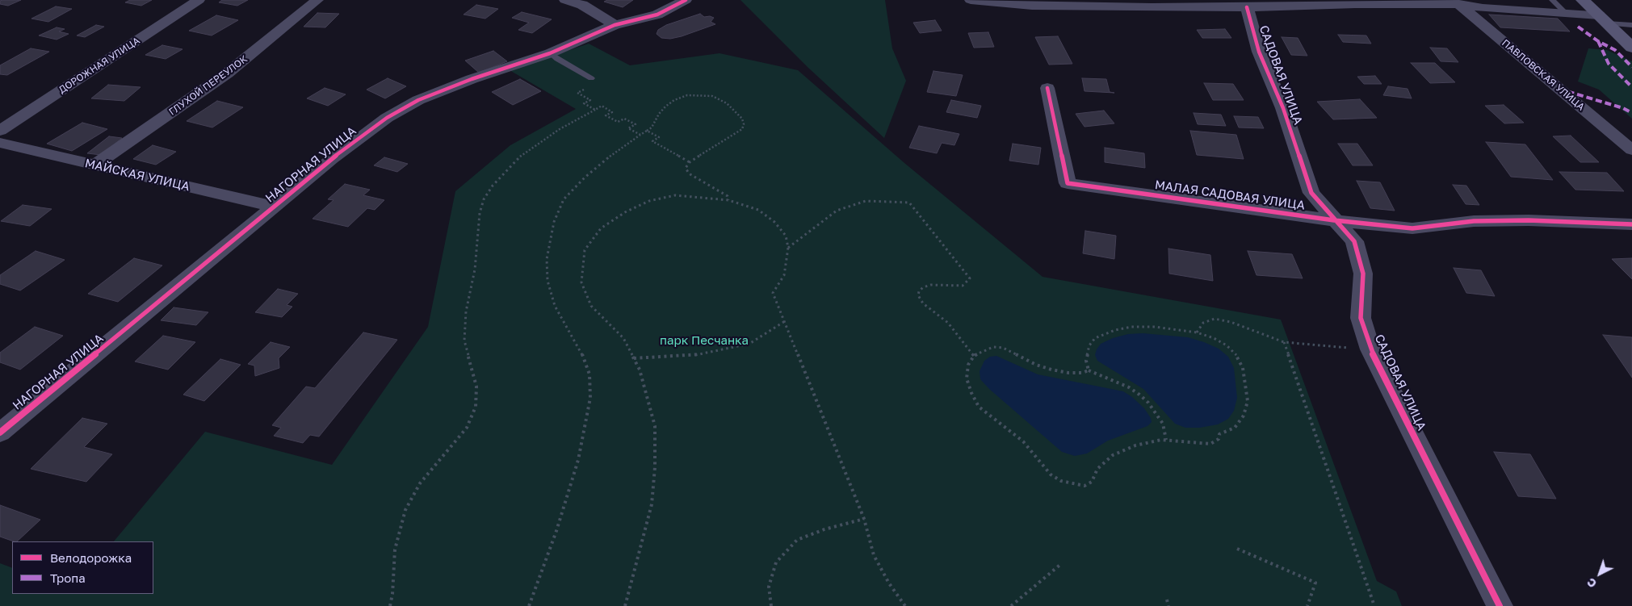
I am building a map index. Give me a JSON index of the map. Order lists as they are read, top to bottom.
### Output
{
  "streets": {
    "street": [
      "ДОРОЖНАЯ УЛИЦА",
      "САДОВАЯ УЛИЦА",
      "ПАВЛОВСКАЯ УЛИЦА",
      "ГЛУХОЙ ПЕРЕУЛОК",
      "НАГОРНАЯ УЛИЦА",
      "МАЙСКАЯ УЛИЦА",
      "МАЛАЯ САДОВАЯ УЛИЦА"
    ]
  },
  "crossings": [
    ["САДОВАЯ УЛИЦА", "МАЛАЯ САДОВАЯ УЛИЦА"],
    ["ГЛУХОЙ ПЕРЕУЛОК", "МАЙСКАЯ УЛИЦА"],
    ["НАГОРНАЯ УЛИЦА", "МАЙСКАЯ УЛИЦА"]
  ],
  "parks": ["парк Песчанка"],
  "legend": ["Велодорожка", "Тропа"],
  "north": "bottom left"
}
